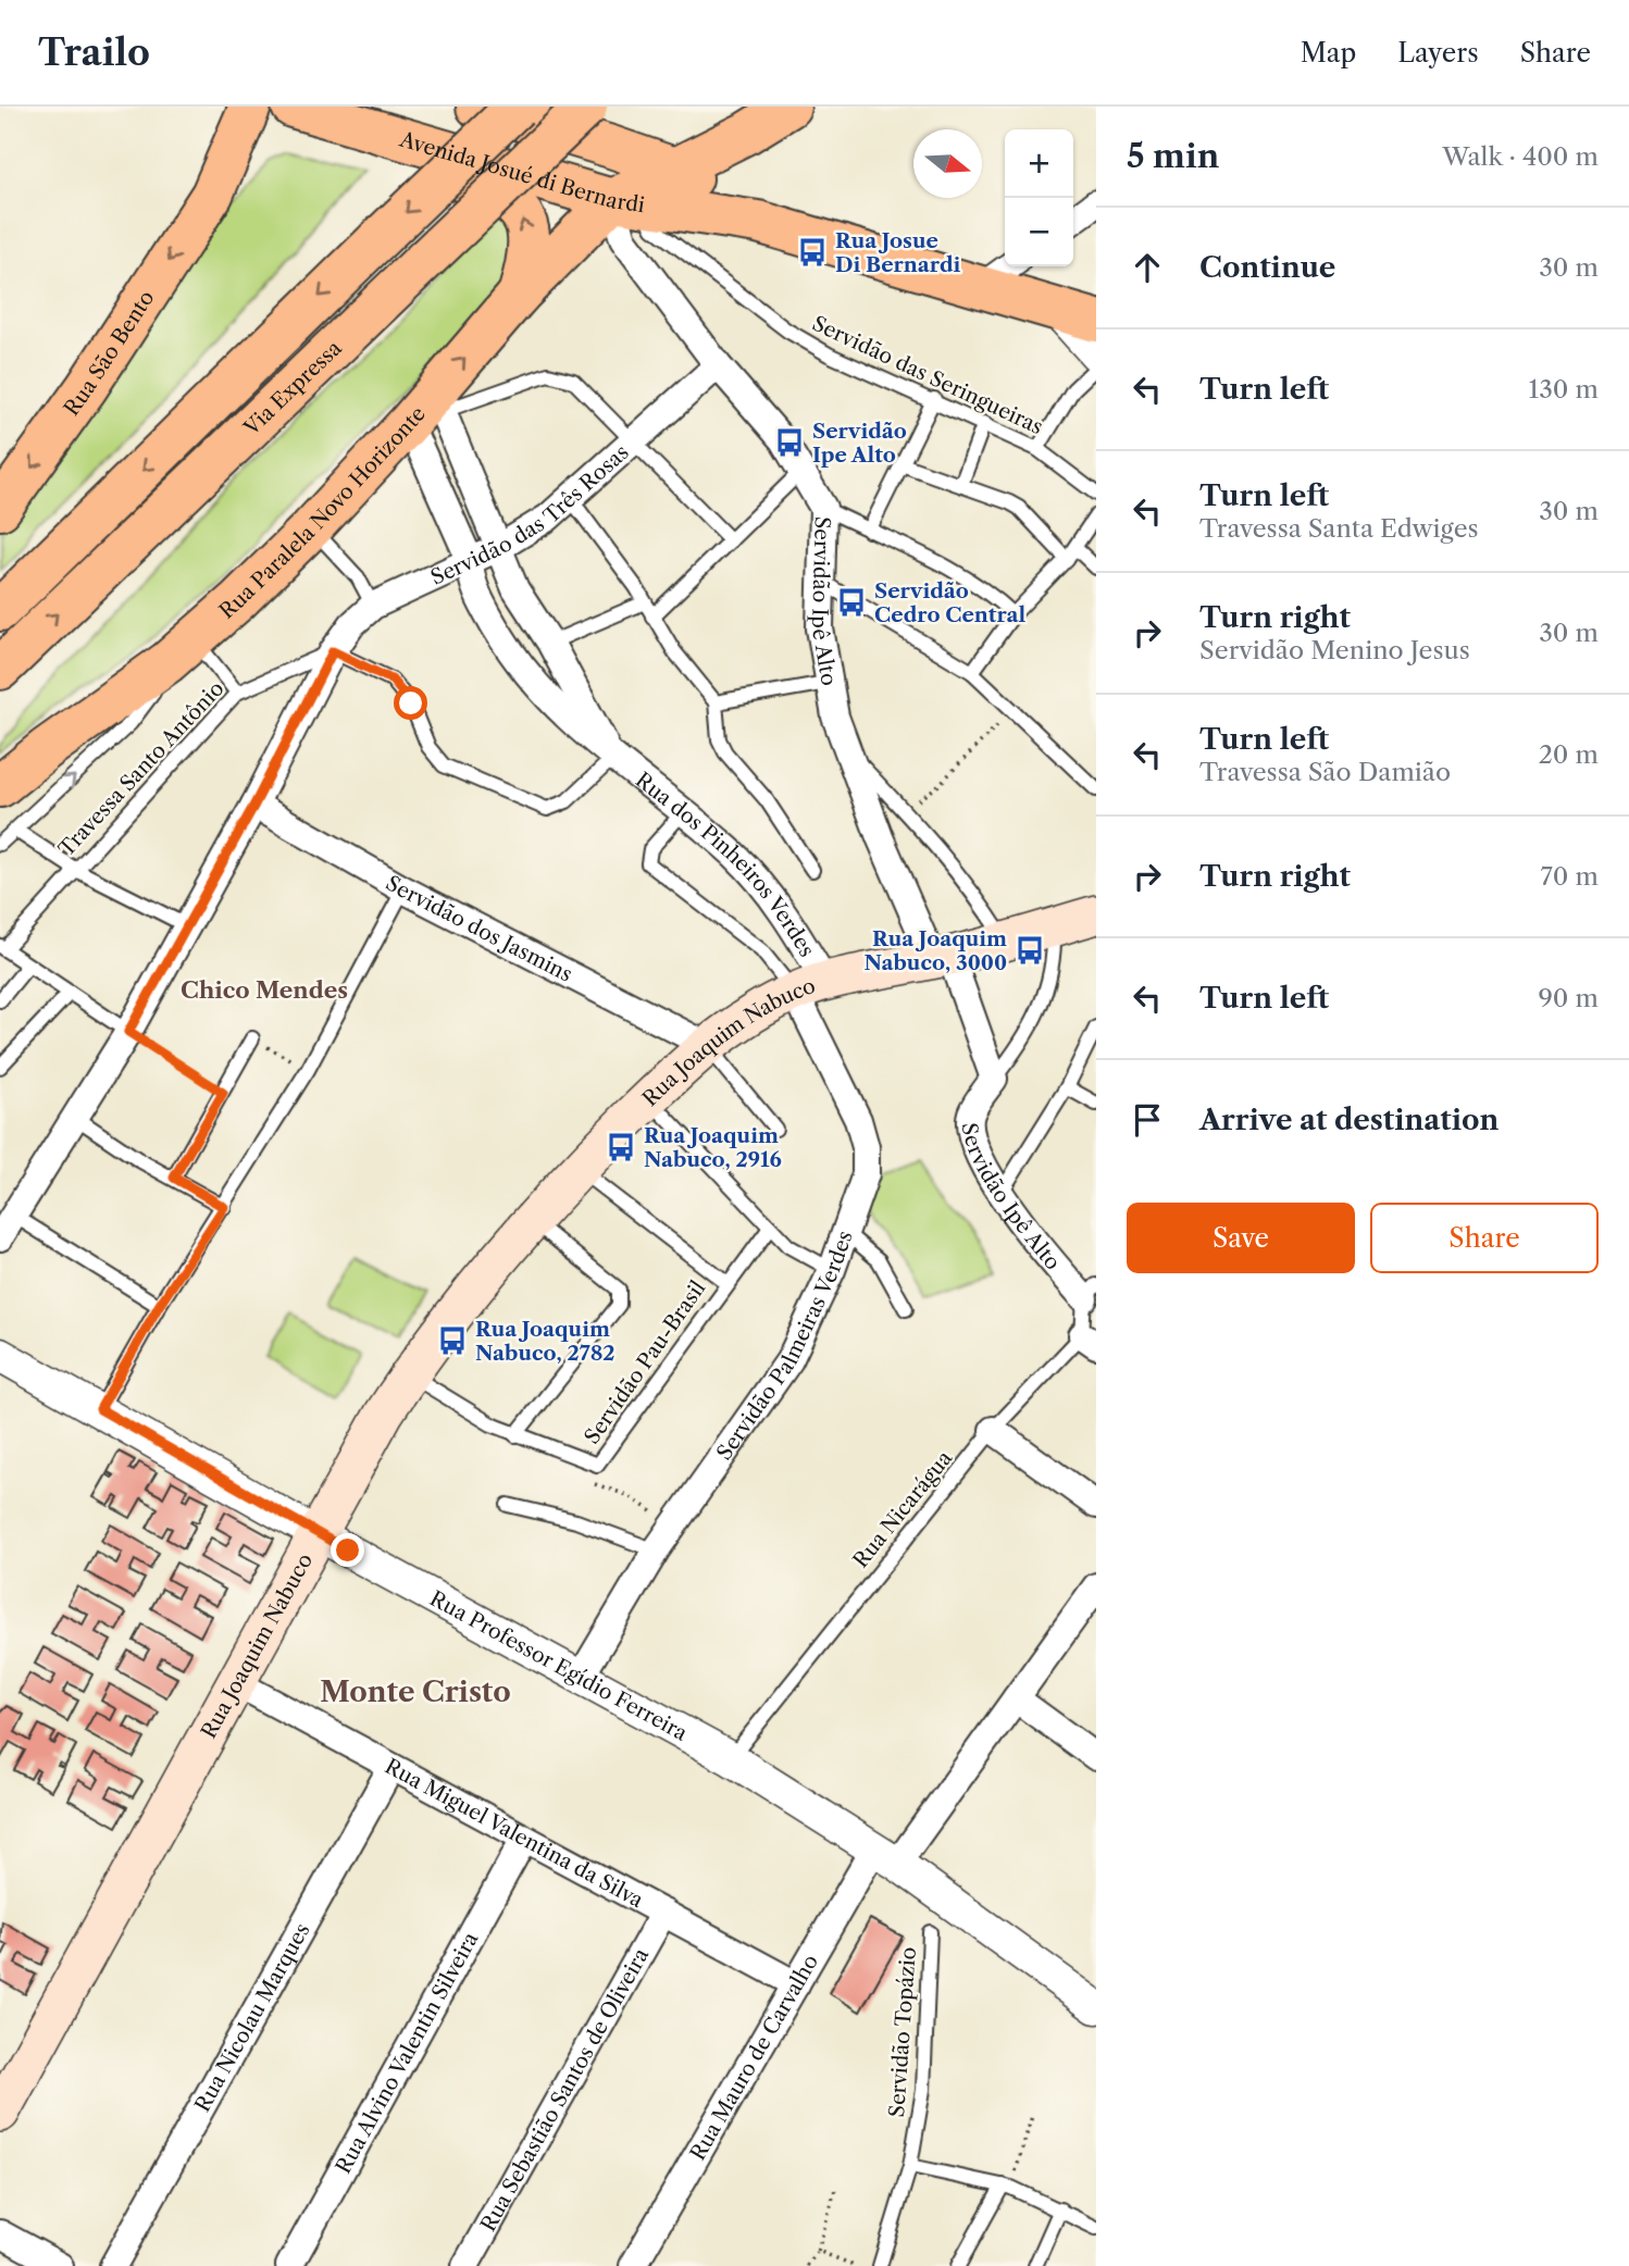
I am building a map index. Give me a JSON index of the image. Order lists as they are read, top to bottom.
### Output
{
  "streets": {
    "main road": [
      "Avenida Josué di Bernardi",
      "Rua São Bento",
      "Via Expressa",
      "Rua Paralela Novo Horizonte",
      "Rua Joaquim Nabuco"
    ],
    "street": [
      "Servidão das Três Rosas",
      "Servidão Ipê Alto",
      "Rua dos Pinheiros Verdes",
      "Servidão dos Jasmins",
      "Servidão Palmeiras Verdes",
      "Rua Professor Egídio Ferreira",
      "Rua Miguel Valentina da Silva",
      "Rua Nicolau Marques",
      "Rua Alvino Valentin Silveira",
      "Rua Mauro de Carvalho",
      "Rua Sebastião Santos de Oliveira"
    ],
    "lane": [
      "Servidão das Seringueiras",
      "Travessa Santo Antônio",
      "Servidão Pau-Brasil",
      "Rua Nicarágua",
      "Servidão Topázio"
    ]
  },
  "crossings": [
    ["Avenida Josué di Bernardi", "Rua São Bento"],
    ["Avenida Josué di Bernardi", "Servidão das Seringueiras"],
    ["Avenida Josué di Bernardi", "Rua Paralela Novo Horizonte"],
    ["Avenida Josué di Bernardi", "Servidão Ipê Alto"],
    ["Servidão das Seringueiras", "Rua Paralela Novo Horizonte"],
    ["Servidão das Seringueiras", "Servidão Ipê Alto"],
    ["Rua Paralela Novo Horizonte", "Servidão Ipê Alto"],
    ["Rua Paralela Novo Horizonte", "Rua dos Pinheiros Verdes"],
    ["Servidão das Três Rosas", "Servidão Ipê Alto"],
    ["Servidão das Três Rosas", "Travessa Santo Antônio"],
    ["Servidão das Três Rosas", "Rua dos Pinheiros Verdes"],
    ["Servidão das Três Rosas", "Servidão dos Jasmins"],
    ["Servidão Ipê Alto", "Rua Joaquim Nabuco"],
    ["Servidão Ipê Alto", "Rua Nicarágua"],
    ["Rua dos Pinheiros Verdes", "Rua Joaquim Nabuco"],
    ["Rua dos Pinheiros Verdes", "Servidão Palmeiras Verdes"],
    ["Servidão dos Jasmins", "Rua Joaquim Nabuco"],
    ["Rua Joaquim Nabuco", "Servidão Palmeiras Verdes"],
    ["Rua Joaquim Nabuco", "Servidão Pau-Brasil"],
    ["Rua Joaquim Nabuco", "Rua Professor Egídio Ferreira"],
    ["Rua Joaquim Nabuco", "Rua Miguel Valentina da Silva"],
    ["Servidão Palmeiras Verdes", "Rua Professor Egídio Ferreira"],
    ["Rua Nicarágua", "Rua Professor Egídio Ferreira"],
    ["Rua Professor Egídio Ferreira", "Rua Mauro de Carvalho"],
    ["Rua Miguel Valentina da Silva", "Rua Nicolau Marques"],
    ["Rua Miguel Valentina da Silva", "Rua Alvino Valentin Silveira"],
    ["Rua Miguel Valentina da Silva", "Rua Mauro de Carvalho"],
    ["Rua Miguel Valentina da Silva", "Rua Sebastião Santos de Oliveira"]
  ],
  "districts": ["Chico Mendes", "Monte Cristo"],
  "places": {
    "bus stop": [
      "Rua Josue Di Bernardi",
      "Servidão Ipe Alto",
      "Servidão Cedro Central",
      "Rua Joaquim Nabuco, 3000",
      "Rua Joaquim Nabuco, 2916",
      "Rua Joaquim Nabuco, 2782"
    ]
  },
  "north": "right",
  "page": {
    "header": "Trailo",
    "nav": ["Map", "Layers", "Share"],
    "heading": ["5 min", "Walk · 400 m"],
    "map_buttons": ["+", "−"],
    "list": [
      ["Continue", "30 m"],
      ["Turn left", "130 m"],
      ["Turn left", "Travessa Santa Edwiges", "30 m"],
      ["Turn right", "Servidão Menino Jesus", "30 m"],
      ["Turn left", "Travessa São Damião", "20 m"],
      ["Turn right", "70 m"],
      ["Turn left", "90 m"],
      "Arrive at destination"
    ],
    "buttons": ["Save", "Share"]
  }
}
